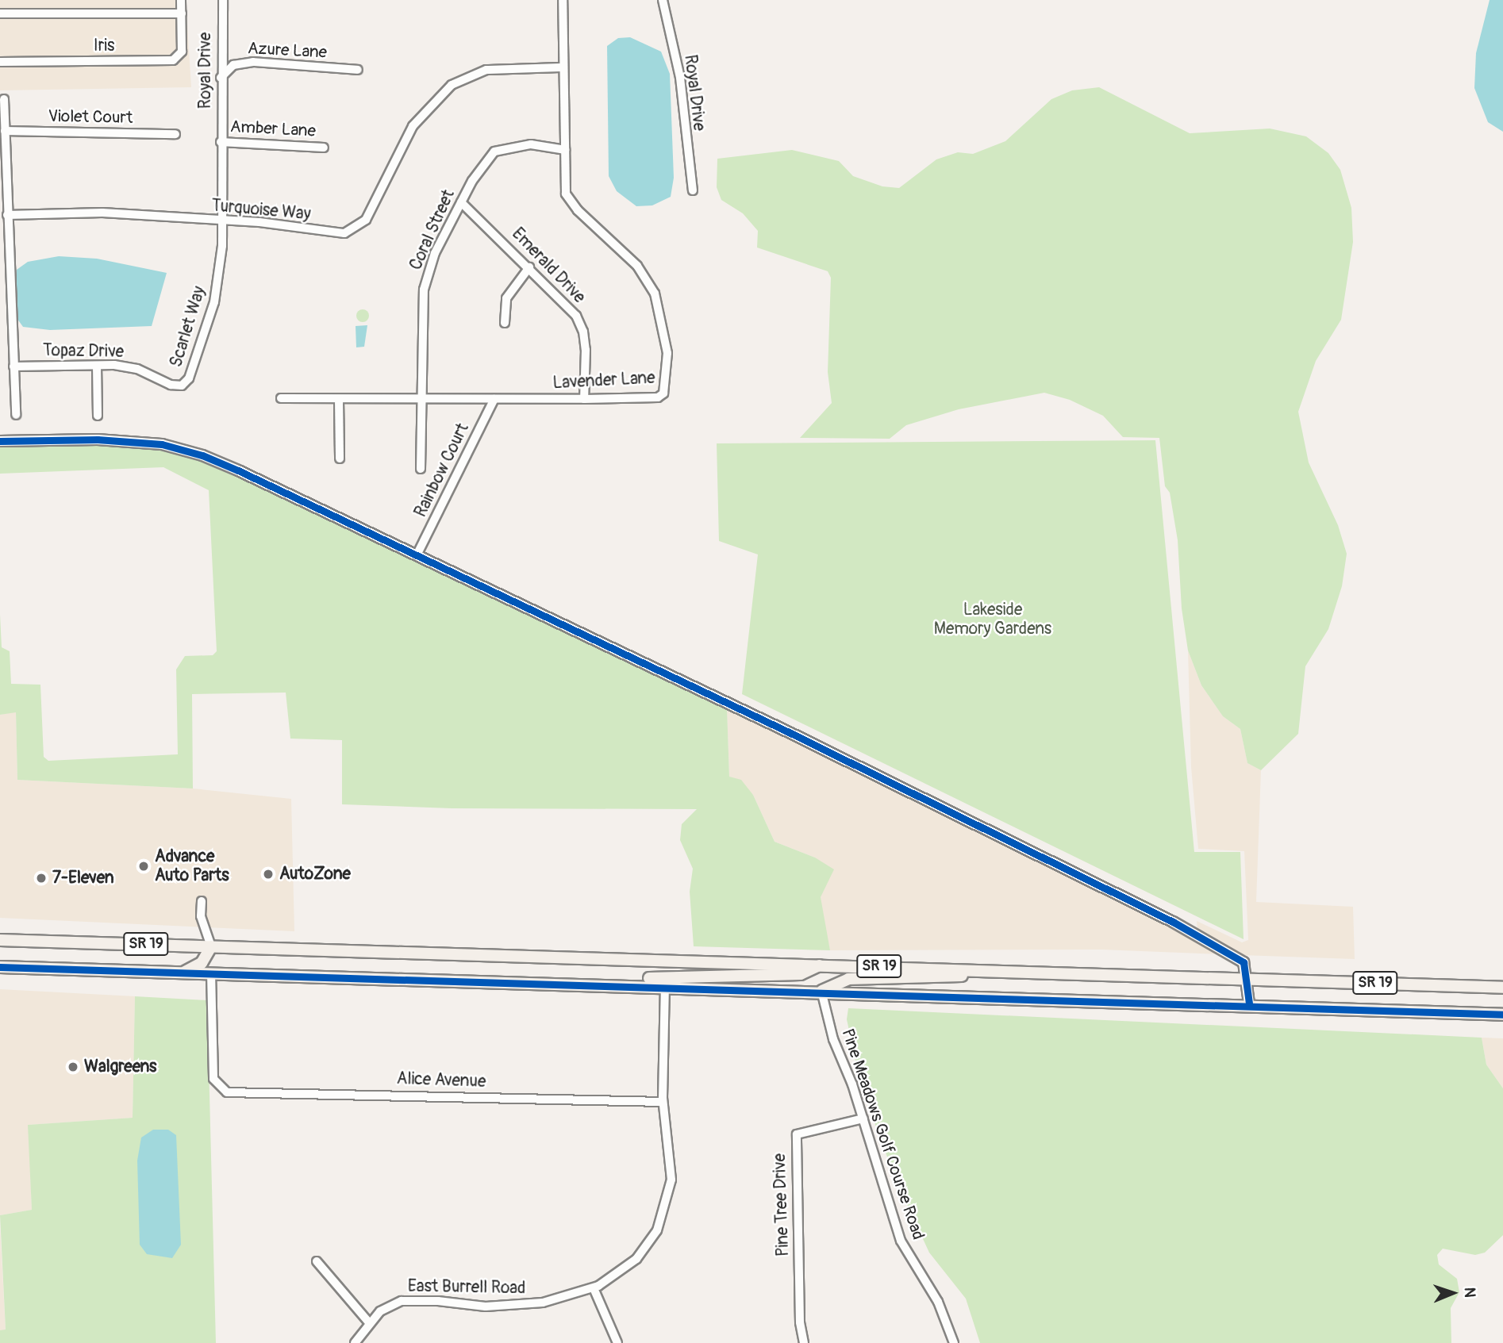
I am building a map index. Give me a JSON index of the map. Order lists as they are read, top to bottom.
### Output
{
  "streets": {
    "main road": ["SR 19"],
    "street": [
      "Iris",
      "Azure Lane",
      "Royal Drive",
      "Violet Court",
      "Amber Lane",
      "Turquoise Way",
      "Coral Street",
      "Emerald Drive",
      "Scarlet Way",
      "Topaz Drive",
      "Lavender Lane",
      "Rainbow Court",
      "Alice Avenue",
      "Pine Meadows Golf Course Road",
      "Pine Tree Drive",
      "East Burrell Road"
    ]
  },
  "crossings": [
    ["Azure Lane", "Royal Drive"],
    ["Royal Drive", "Amber Lane"],
    ["Royal Drive", "Scarlet Way"],
    ["Amber Lane", "Scarlet Way"],
    ["Turquoise Way", "Scarlet Way"],
    ["Turquoise Way", "Lavender Lane"],
    ["Coral Street", "Emerald Drive"],
    ["Coral Street", "Lavender Lane"],
    ["Emerald Drive", "Lavender Lane"],
    ["Scarlet Way", "Topaz Drive"],
    ["Lavender Lane", "Rainbow Court"],
    ["SR 19", "Alice Avenue"],
    ["SR 19", "Pine Meadows Golf Course Road"],
    ["SR 19", "East Burrell Road"],
    ["Alice Avenue", "East Burrell Road"],
    ["Pine Meadows Golf Course Road", "Pine Tree Drive"]
  ],
  "parks": ["Lakeside Memory Gardens"],
  "places": [
    "Advance Auto Parts",
    "AutoZone",
    "7-Eleven",
    "Walgreens"
  ],
  "north": "right"
}
